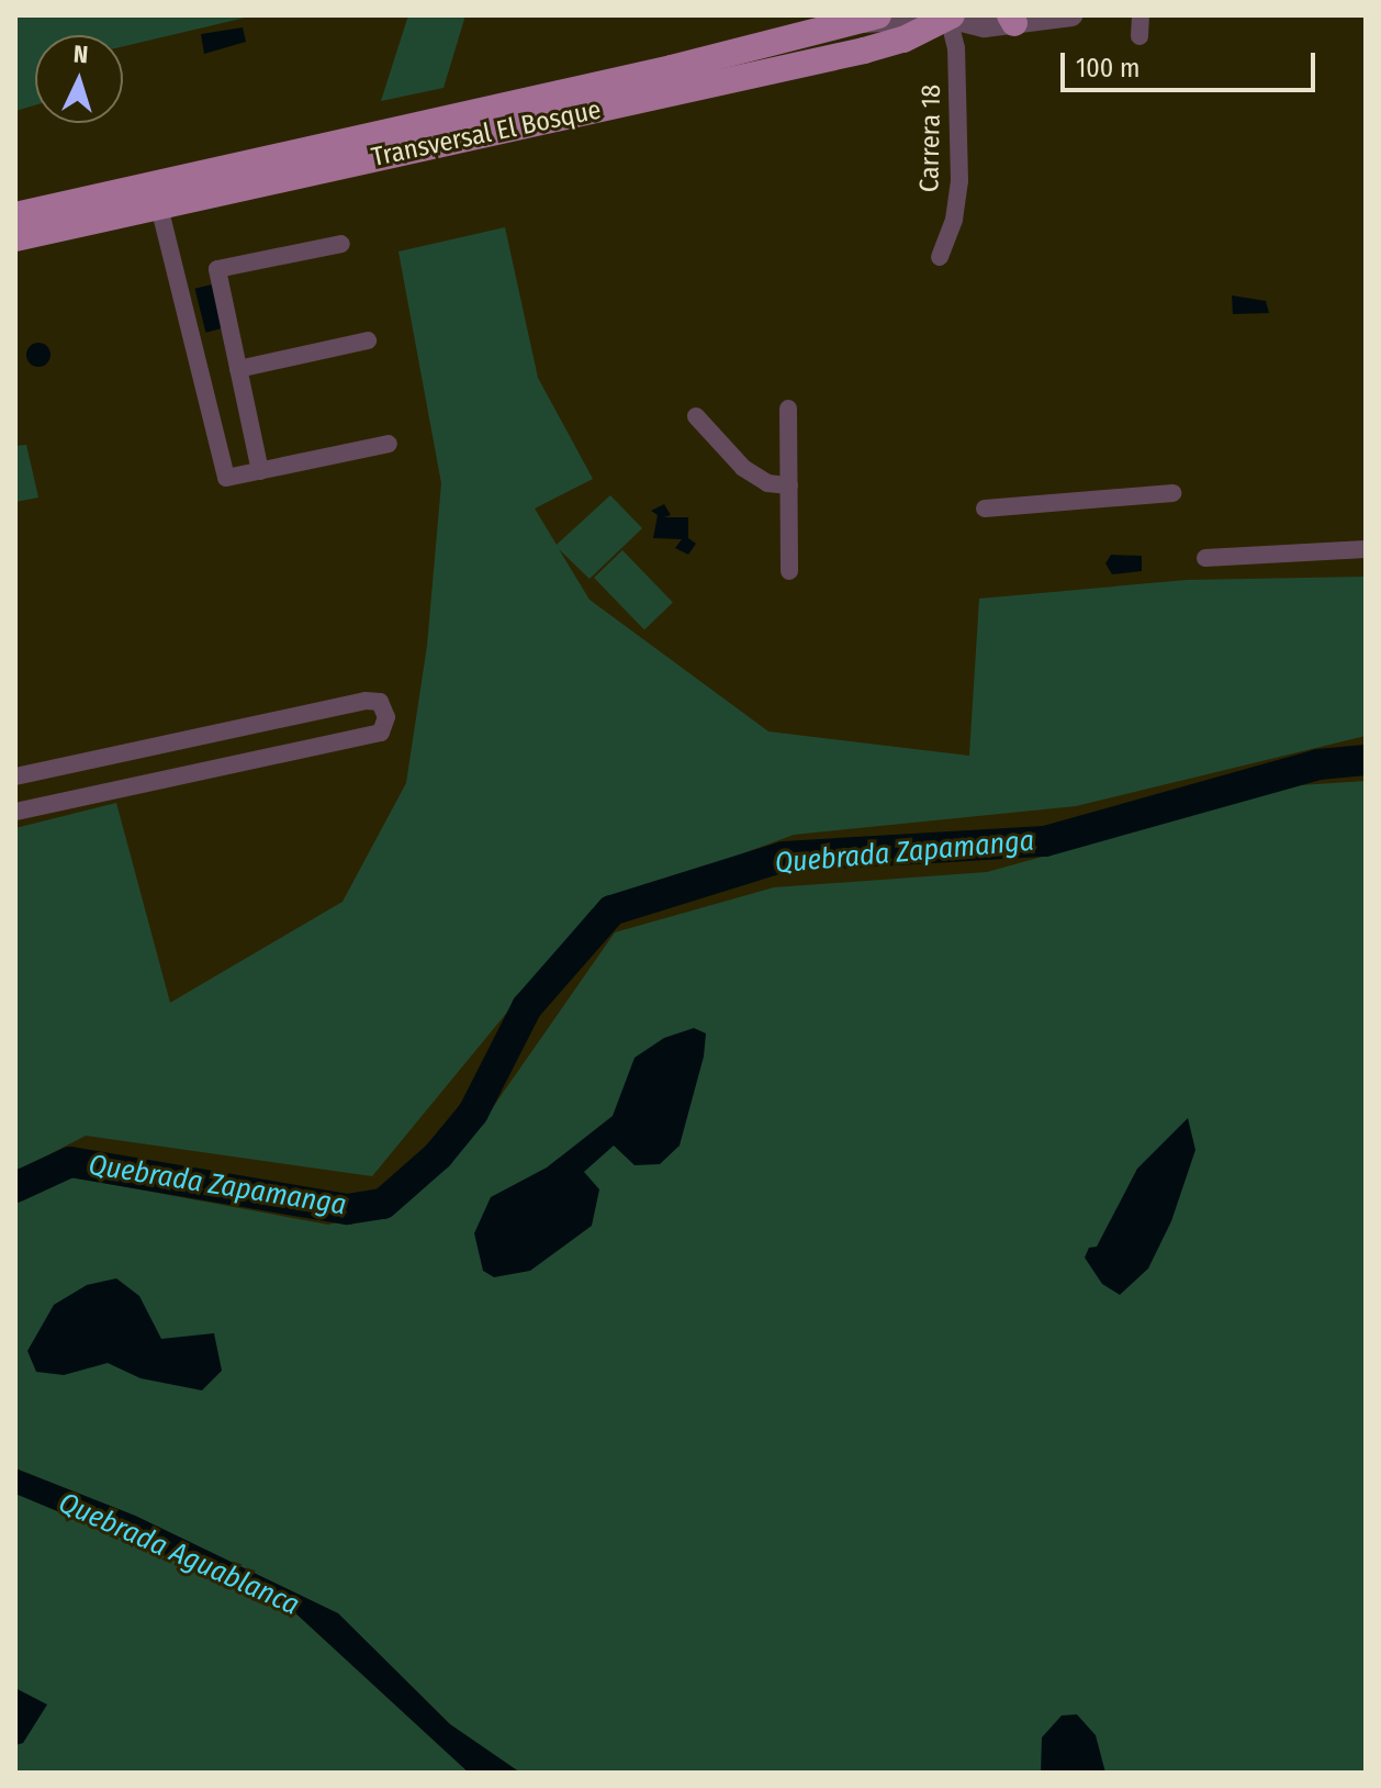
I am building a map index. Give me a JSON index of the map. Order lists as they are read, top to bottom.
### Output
{
  "streets": {
    "main road": ["Transversal El Bosque"],
    "street": ["Carrera 18"]
  },
  "crossings": [
    ["Transversal El Bosque", "Carrera 18"]
  ],
  "water": ["Quebrada Zapamanga", "Quebrada Aguablanca"],
  "scale_bar": "100 m",
  "north": "top"
}
